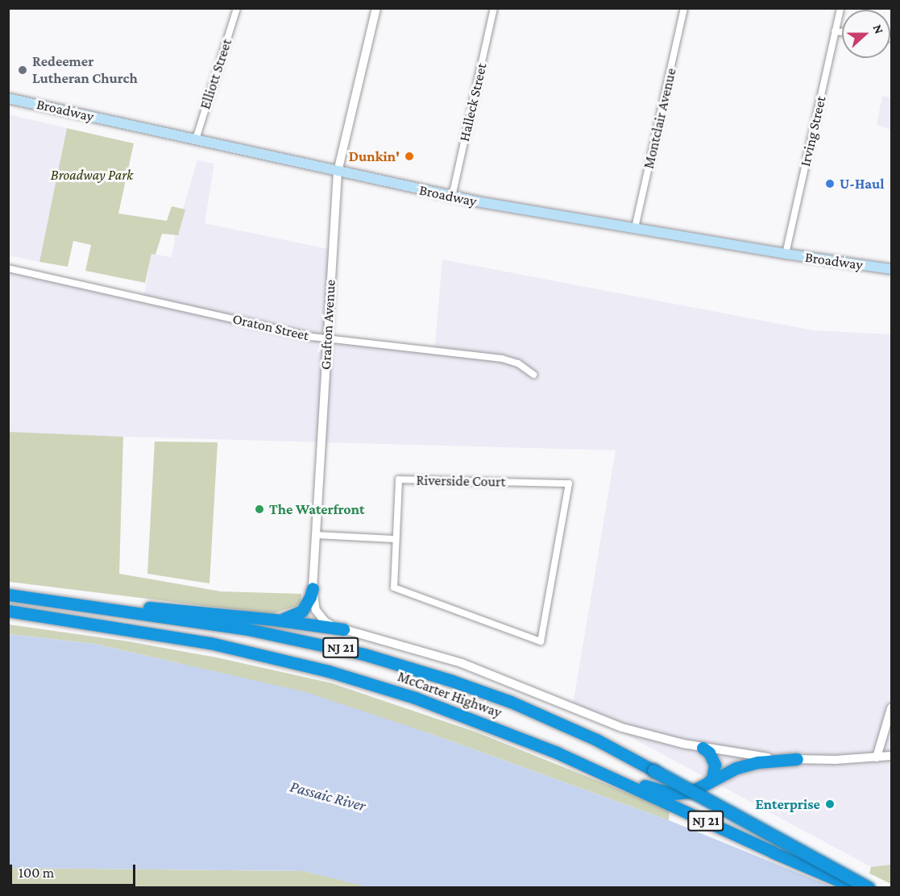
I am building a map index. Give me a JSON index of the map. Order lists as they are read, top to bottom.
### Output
{
  "streets": {
    "highway": ["NJ 21", "McCarter Highway"],
    "main road": ["Broadway"],
    "street": [
      "Elliott Street",
      "Halleck Street",
      "Montclair Avenue",
      "Irving Street",
      "Grafton Avenue",
      "Oraton Street",
      "Riverside Court"
    ]
  },
  "crossings": [
    ["Elliott Street", "Broadway"],
    ["Halleck Street", "Broadway"],
    ["Broadway", "Montclair Avenue"],
    ["Broadway", "Irving Street"],
    ["Broadway", "Grafton Avenue"],
    ["Grafton Avenue", "Oraton Street"]
  ],
  "water": ["Passaic River"],
  "parks": ["Broadway Park"],
  "places": [
    "Redeemer Lutheran Church",
    "Dunkin'",
    "U-Haul",
    "The Waterfront",
    "Enterprise"
  ],
  "scale_bar": "100 m",
  "north": "right"
}
